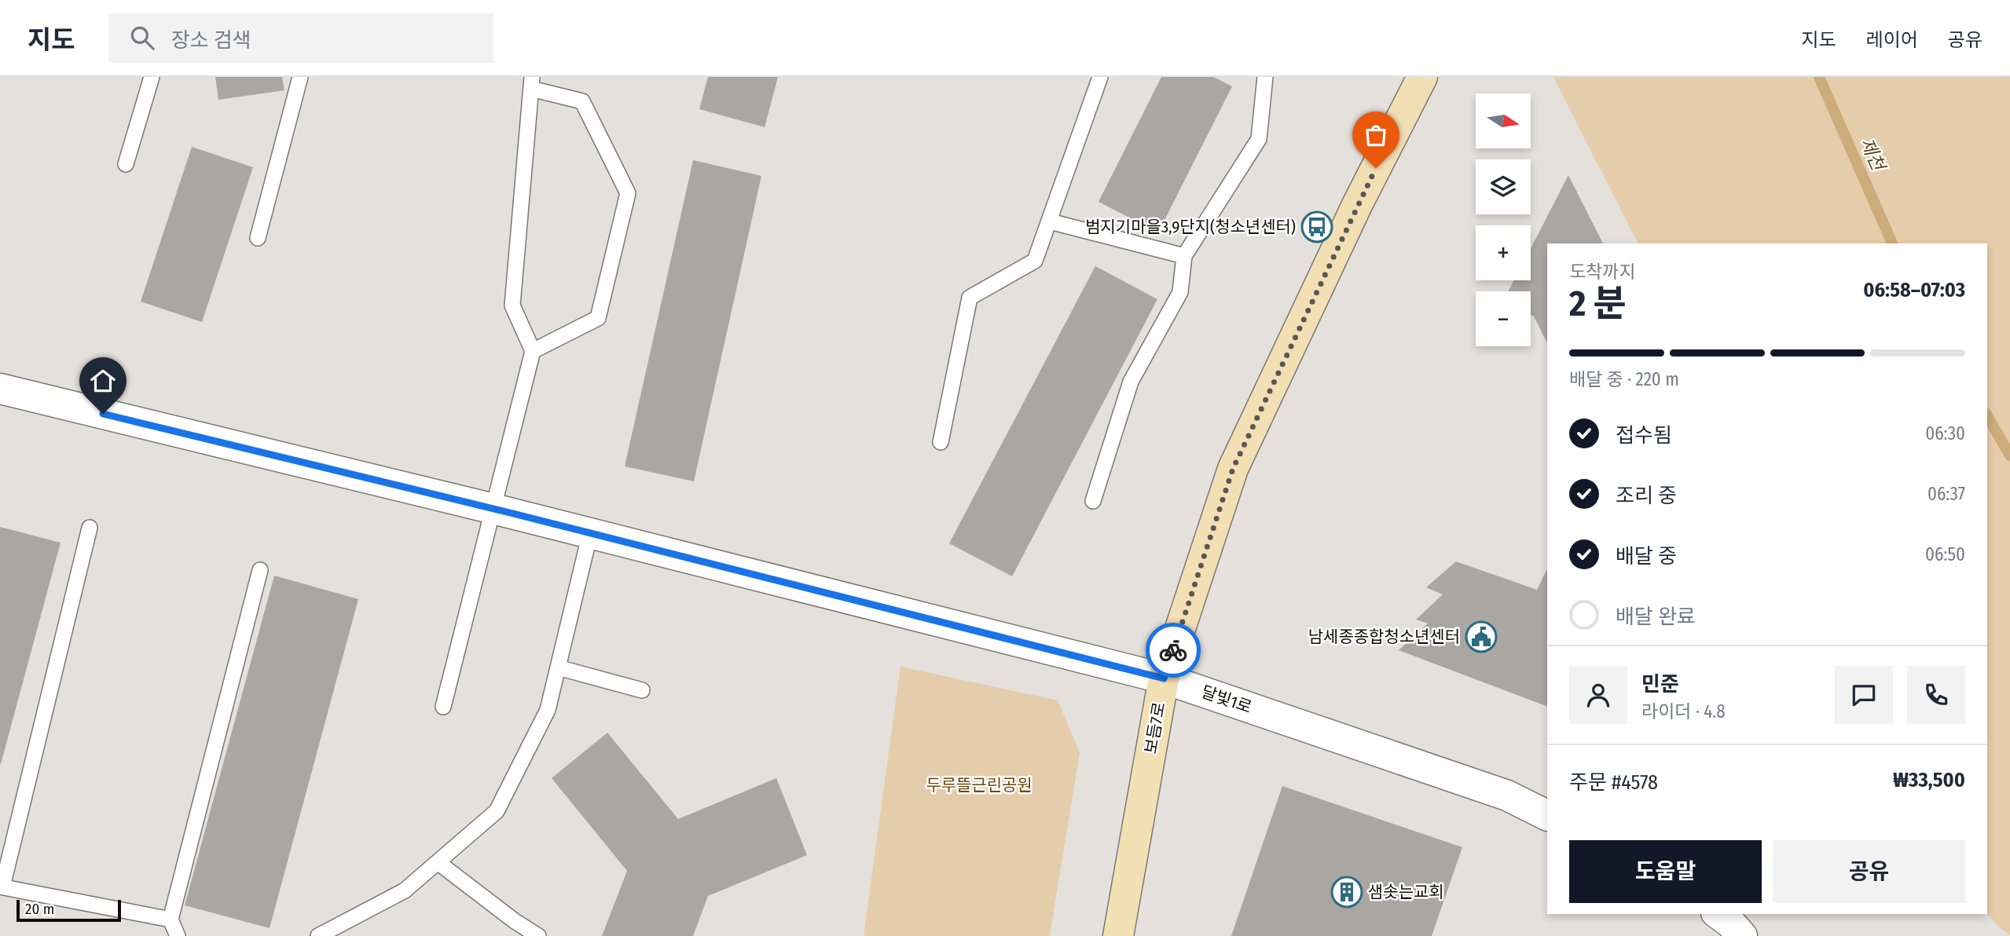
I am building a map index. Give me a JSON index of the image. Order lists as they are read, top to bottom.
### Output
{
  "streets": {
    "street": ["달빛1로", "보듬7로"]
  },
  "crossings": [
    ["달빛1로", "보듬7로"]
  ],
  "water": ["제천"],
  "parks": ["두루뜰근린공원"],
  "places": {
    "bus stop": ["범지기마을3,9단지(청소년센터)"],
    "public building": ["남세종종합청소년센터"],
    "building": ["샘솟는교회"]
  },
  "scale_bar": "20 m",
  "north": "right",
  "page": {
    "header": "지도",
    "search": "장소 검색",
    "nav": ["지도", "레이어", "공유"],
    "map_buttons": ["+", "−"],
    "heading": ["2 분", "도착까지", "06:58–07:03"],
    "panel": [
      "민준",
      "라이더 · 4.8",
      "주문 #4578",
      "₩33,500"
    ],
    "bar": "배달 중 · 220 m",
    "list": [
      ["접수됨", "06:30"],
      ["조리 중", "06:37"],
      ["배달 중", "06:50"],
      "배달 완료"
    ],
    "buttons": ["도움말", "공유"],
    "scale": "20 m"
  }
}
